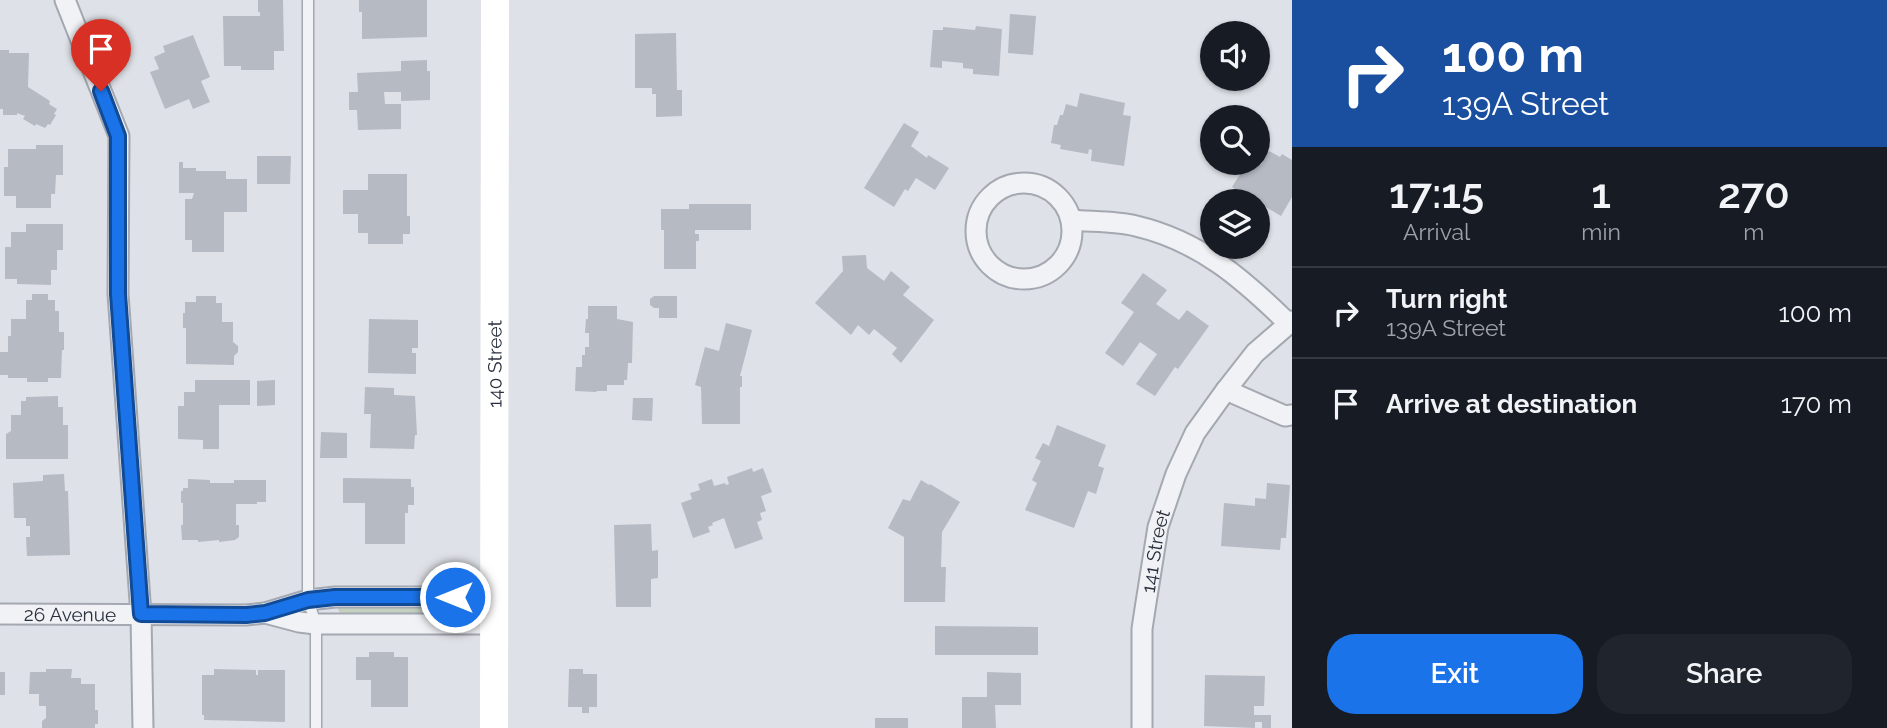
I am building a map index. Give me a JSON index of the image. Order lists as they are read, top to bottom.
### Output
{
  "streets": {
    "main road": ["140 Street"],
    "street": ["141 Street", "26 Avenue"]
  },
  "crossings": [
    ["140 Street", "26 Avenue"]
  ],
  "page": {
    "turn": ["100 m", "139A Street"],
    "eta": [
      "17:15",
      "Arrival",
      "1",
      "min",
      "270",
      "m"
    ],
    "list": [
      {
        "name": "Turn right",
        "note": "139A Street",
        "value": "100 m"
      },
      {
        "name": "Arrive at destination",
        "value": "170 m"
      }
    ],
    "buttons": ["Exit", "Share"]
  }
}
